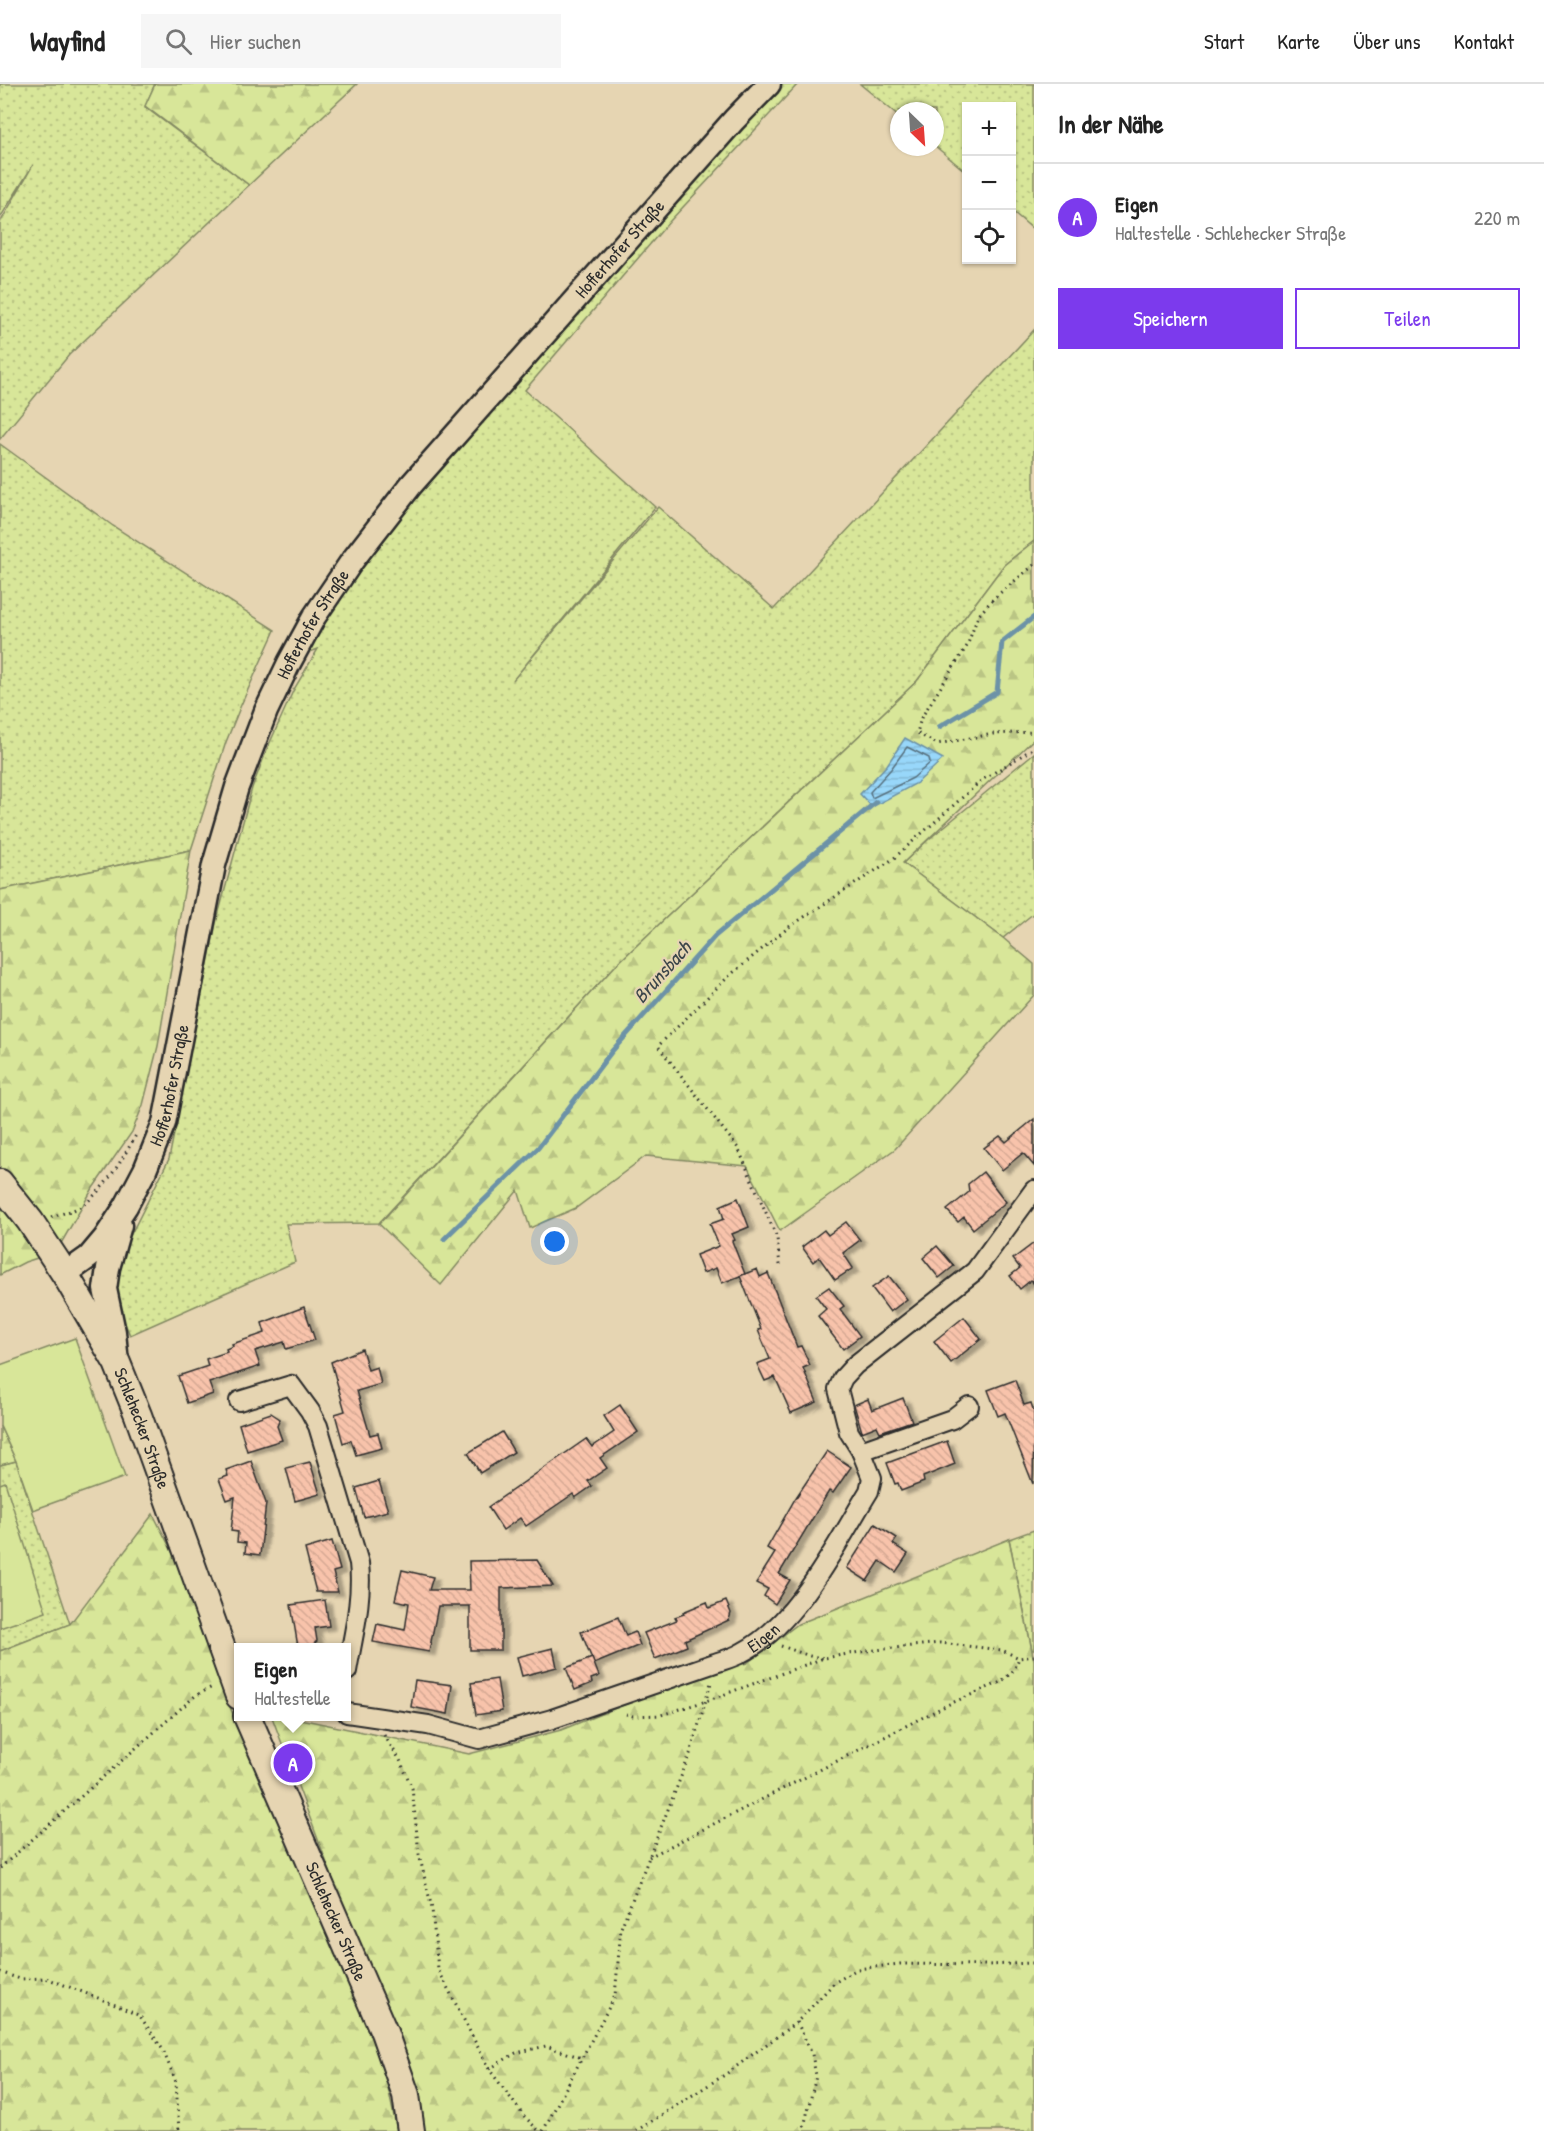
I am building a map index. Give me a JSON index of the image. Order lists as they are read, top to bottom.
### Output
{
  "streets": {
    "main road": ["Schlehecker Straße"],
    "street": ["Hofferhofer Straße", "Eigen"]
  },
  "crossings": [
    ["Hofferhofer Straße", "Schlehecker Straße"]
  ],
  "water": ["Brunsbach"],
  "north": "bottom right",
  "page": {
    "header": "Wayfind",
    "search": "Hier suchen",
    "nav": [
      "Start",
      "Karte",
      "Über uns",
      "Kontakt"
    ],
    "heading": "In der Nähe",
    "map_buttons": ["+", "−"],
    "list": [
      {
        "mark": "A",
        "name": "Eigen",
        "note": "Haltestelle · Schlehecker Straße",
        "value": "220 m"
      }
    ],
    "buttons": ["Speichern", "Teilen"],
    "popup": ["Eigen", "Haltestelle"],
    "pins": "A"
  }
}
